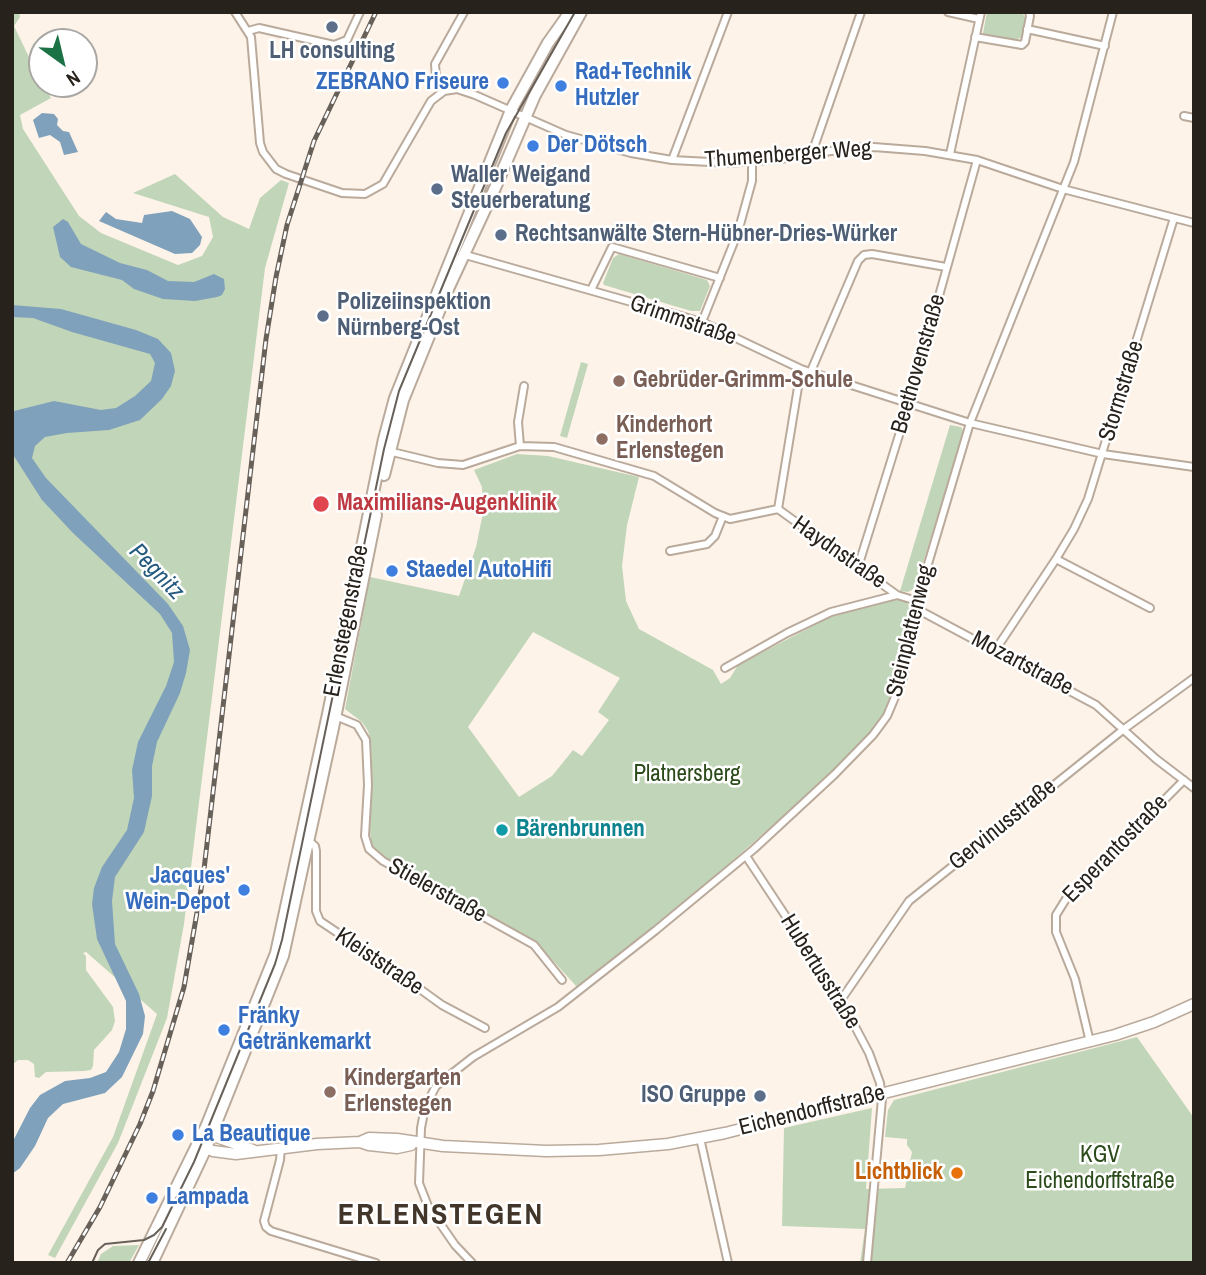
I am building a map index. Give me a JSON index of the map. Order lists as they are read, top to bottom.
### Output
{
  "streets": {
    "main road": ["Erlenstegenstraße"],
    "street": [
      "Thumenberger Weg",
      "Grimmstraße",
      "Beethovenstraße",
      "Stormstraße",
      "Haydnstraße",
      "Steinplattenweg",
      "Mozartstraße",
      "Gervinusstraße",
      "Esperantostraße",
      "Stielerstraße",
      "Kleiststraße",
      "Hubertusstraße",
      "Eichendorffstraße"
    ]
  },
  "crossings": [
    ["Thumenberger Weg", "Beethovenstraße"],
    ["Thumenberger Weg", "Stormstraße"],
    ["Thumenberger Weg", "Erlenstegenstraße"],
    ["Thumenberger Weg", "Steinplattenweg"],
    ["Grimmstraße", "Beethovenstraße"],
    ["Grimmstraße", "Stormstraße"],
    ["Grimmstraße", "Haydnstraße"],
    ["Grimmstraße", "Erlenstegenstraße"],
    ["Grimmstraße", "Steinplattenweg"],
    ["Beethovenstraße", "Haydnstraße"],
    ["Stormstraße", "Mozartstraße"],
    ["Haydnstraße", "Steinplattenweg"],
    ["Haydnstraße", "Mozartstraße"],
    ["Erlenstegenstraße", "Stielerstraße"],
    ["Erlenstegenstraße", "Kleiststraße"],
    ["Erlenstegenstraße", "Eichendorffstraße"],
    ["Steinplattenweg", "Mozartstraße"],
    ["Steinplattenweg", "Hubertusstraße"],
    ["Steinplattenweg", "Eichendorffstraße"],
    ["Mozartstraße", "Gervinusstraße"],
    ["Mozartstraße", "Esperantostraße"],
    ["Gervinusstraße", "Hubertusstraße"],
    ["Esperantostraße", "Eichendorffstraße"],
    ["Hubertusstraße", "Eichendorffstraße"]
  ],
  "districts": ["ERLENSTEGEN"],
  "water": ["Pegnitz"],
  "parks": ["Platnersberg", "KGV Eichendorffstraße"],
  "places": [
    "LH consulting",
    "ZEBRANO Friseure",
    "Rad+Technik Hutzler",
    "Der Dötsch",
    "Waller Weigand Steuerberatung",
    "Rechtsanwälte Stern-Hübner-Dries-Würker",
    "Polizeiinspektion Nürnberg-Ost",
    "Gebrüder-Grimm-Schule",
    "Kinderhort Erlenstegen",
    "Maximilians-Augenklinik",
    "Staedel AutoHifi",
    "Bärenbrunnen",
    "Jacques' Wein-Depot",
    "Fränky Getränkemarkt",
    "Kindergarten Erlenstegen",
    "ISO Gruppe",
    "La Beautique",
    "Lichtblick",
    "Lampada"
  ],
  "north": "bottom right"
}
